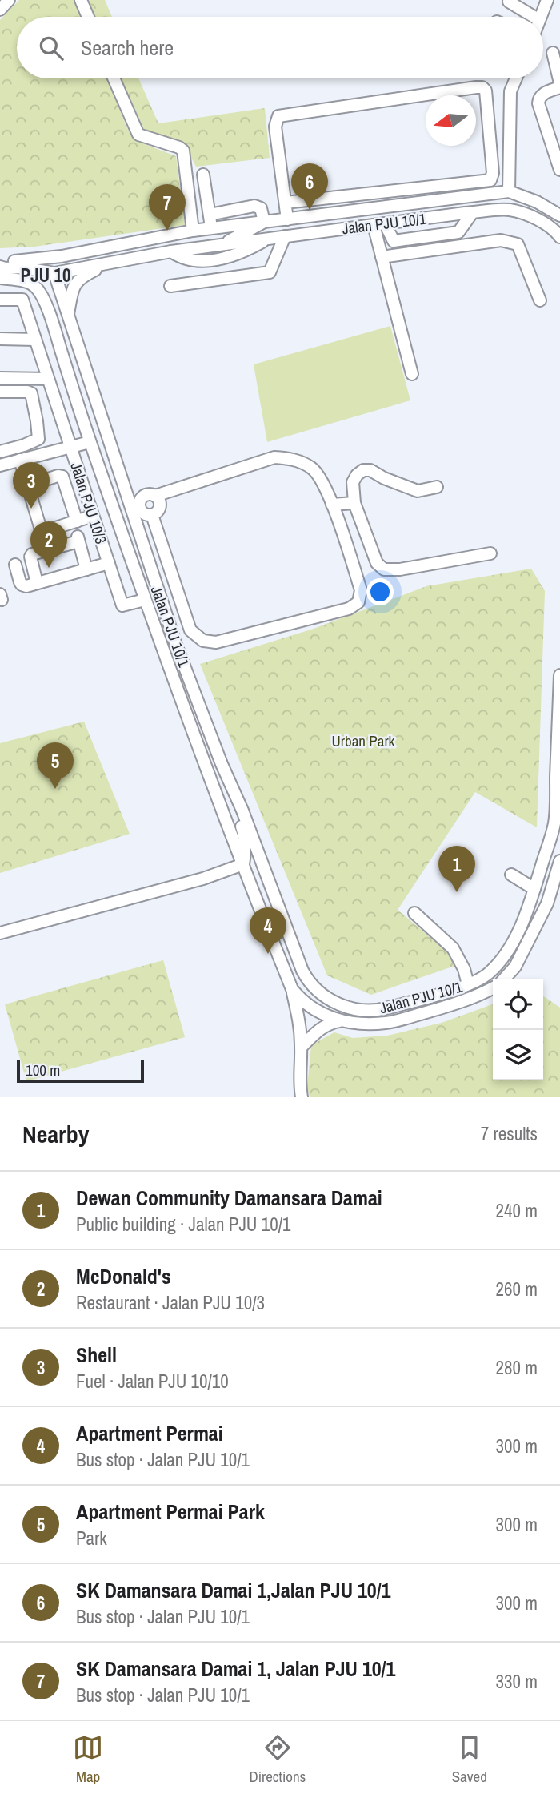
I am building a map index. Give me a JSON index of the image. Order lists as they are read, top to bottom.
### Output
{
  "streets": {
    "street": ["Jalan PJU 10/1", "Jalan PJU 10/3"]
  },
  "crossings": [
    ["Jalan PJU 10/1", "Jalan PJU 10/3"]
  ],
  "districts": ["PJU 10"],
  "parks": ["Urban Park"],
  "scale_bar": "100 m",
  "north": "left",
  "page": {
    "search": "Search here",
    "pins": [
      "6",
      "7",
      "3",
      "2",
      "5",
      "1",
      "4"
    ],
    "scale": "100 m",
    "heading": ["Nearby", "7 results"],
    "list": [
      {
        "mark": "1",
        "name": "Dewan Community Damansara Damai",
        "note": "Public building · Jalan PJU 10/1",
        "value": "240 m"
      },
      {
        "mark": "2",
        "name": "McDonald's",
        "note": "Restaurant · Jalan PJU 10/3",
        "value": "260 m"
      },
      {
        "mark": "3",
        "name": "Shell",
        "note": "Fuel · Jalan PJU 10/10",
        "value": "280 m"
      },
      {
        "mark": "4",
        "name": "Apartment Permai",
        "note": "Bus stop · Jalan PJU 10/1",
        "value": "300 m"
      },
      {
        "mark": "5",
        "name": "Apartment Permai Park",
        "note": "Park",
        "value": "300 m"
      },
      {
        "mark": "6",
        "name": "SK Damansara Damai 1,Jalan PJU 10/1",
        "note": "Bus stop · Jalan PJU 10/1",
        "value": "300 m"
      },
      {
        "mark": "7",
        "name": "SK Damansara Damai 1, Jalan PJU 10/1",
        "note": "Bus stop · Jalan PJU 10/1",
        "value": "330 m"
      }
    ],
    "nav": ["Map", "Directions", "Saved"]
  }
}
